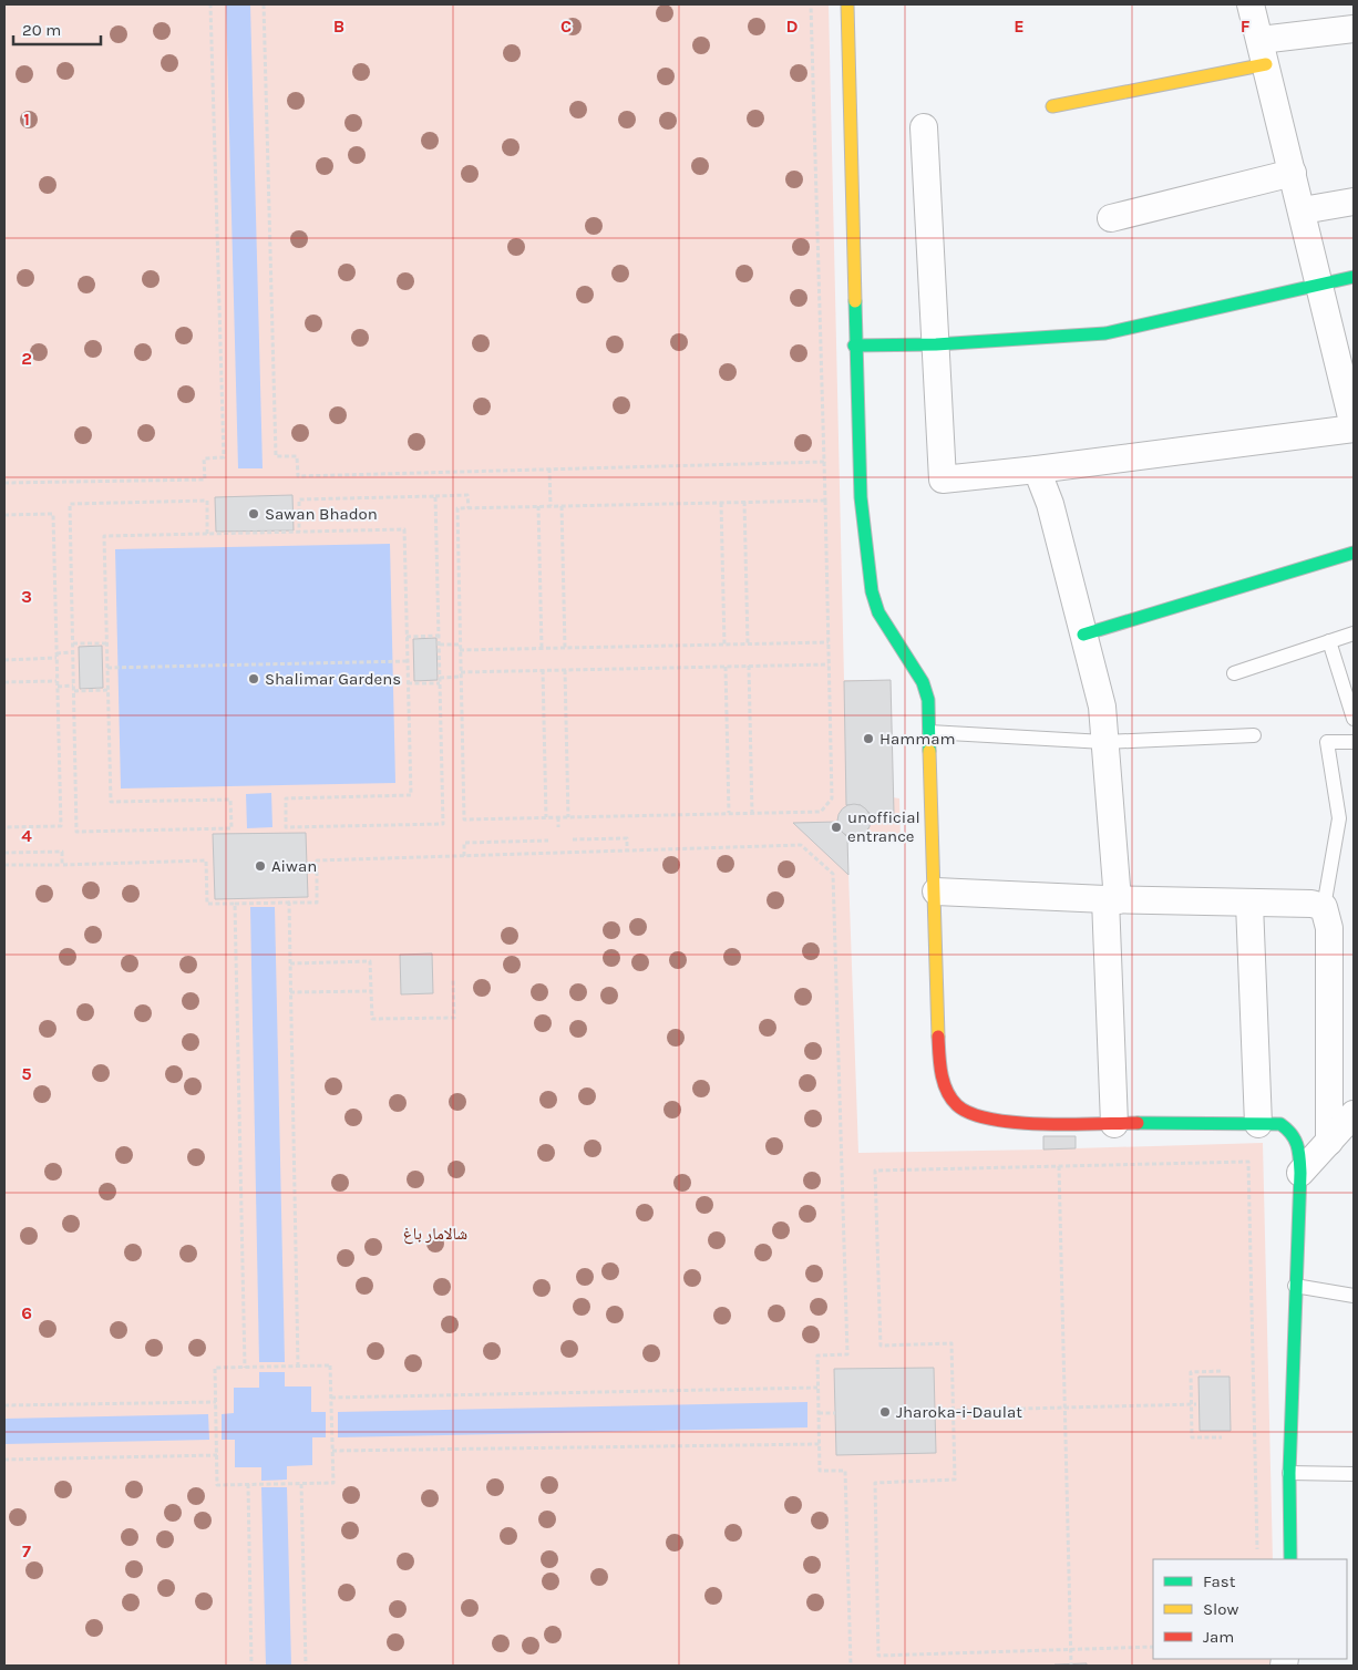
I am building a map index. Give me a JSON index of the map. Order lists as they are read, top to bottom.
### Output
{
  "parks": ["شالامار باغ"],
  "places": [
    "Sawan Bhadon",
    "Shalimar Gardens",
    "Hammam",
    "unofficial entrance",
    "Aiwan",
    "Jharoka-i-Daulat"
  ],
  "legend": ["Fast", "Slow", "Jam"],
  "scale_bar": "20 m",
  "grid": {
    "columns": [
      "B",
      "C",
      "D",
      "E",
      "F"
    ],
    "rows": [
      "1",
      "2",
      "3",
      "4",
      "5",
      "6",
      "7"
    ]
  }
}
